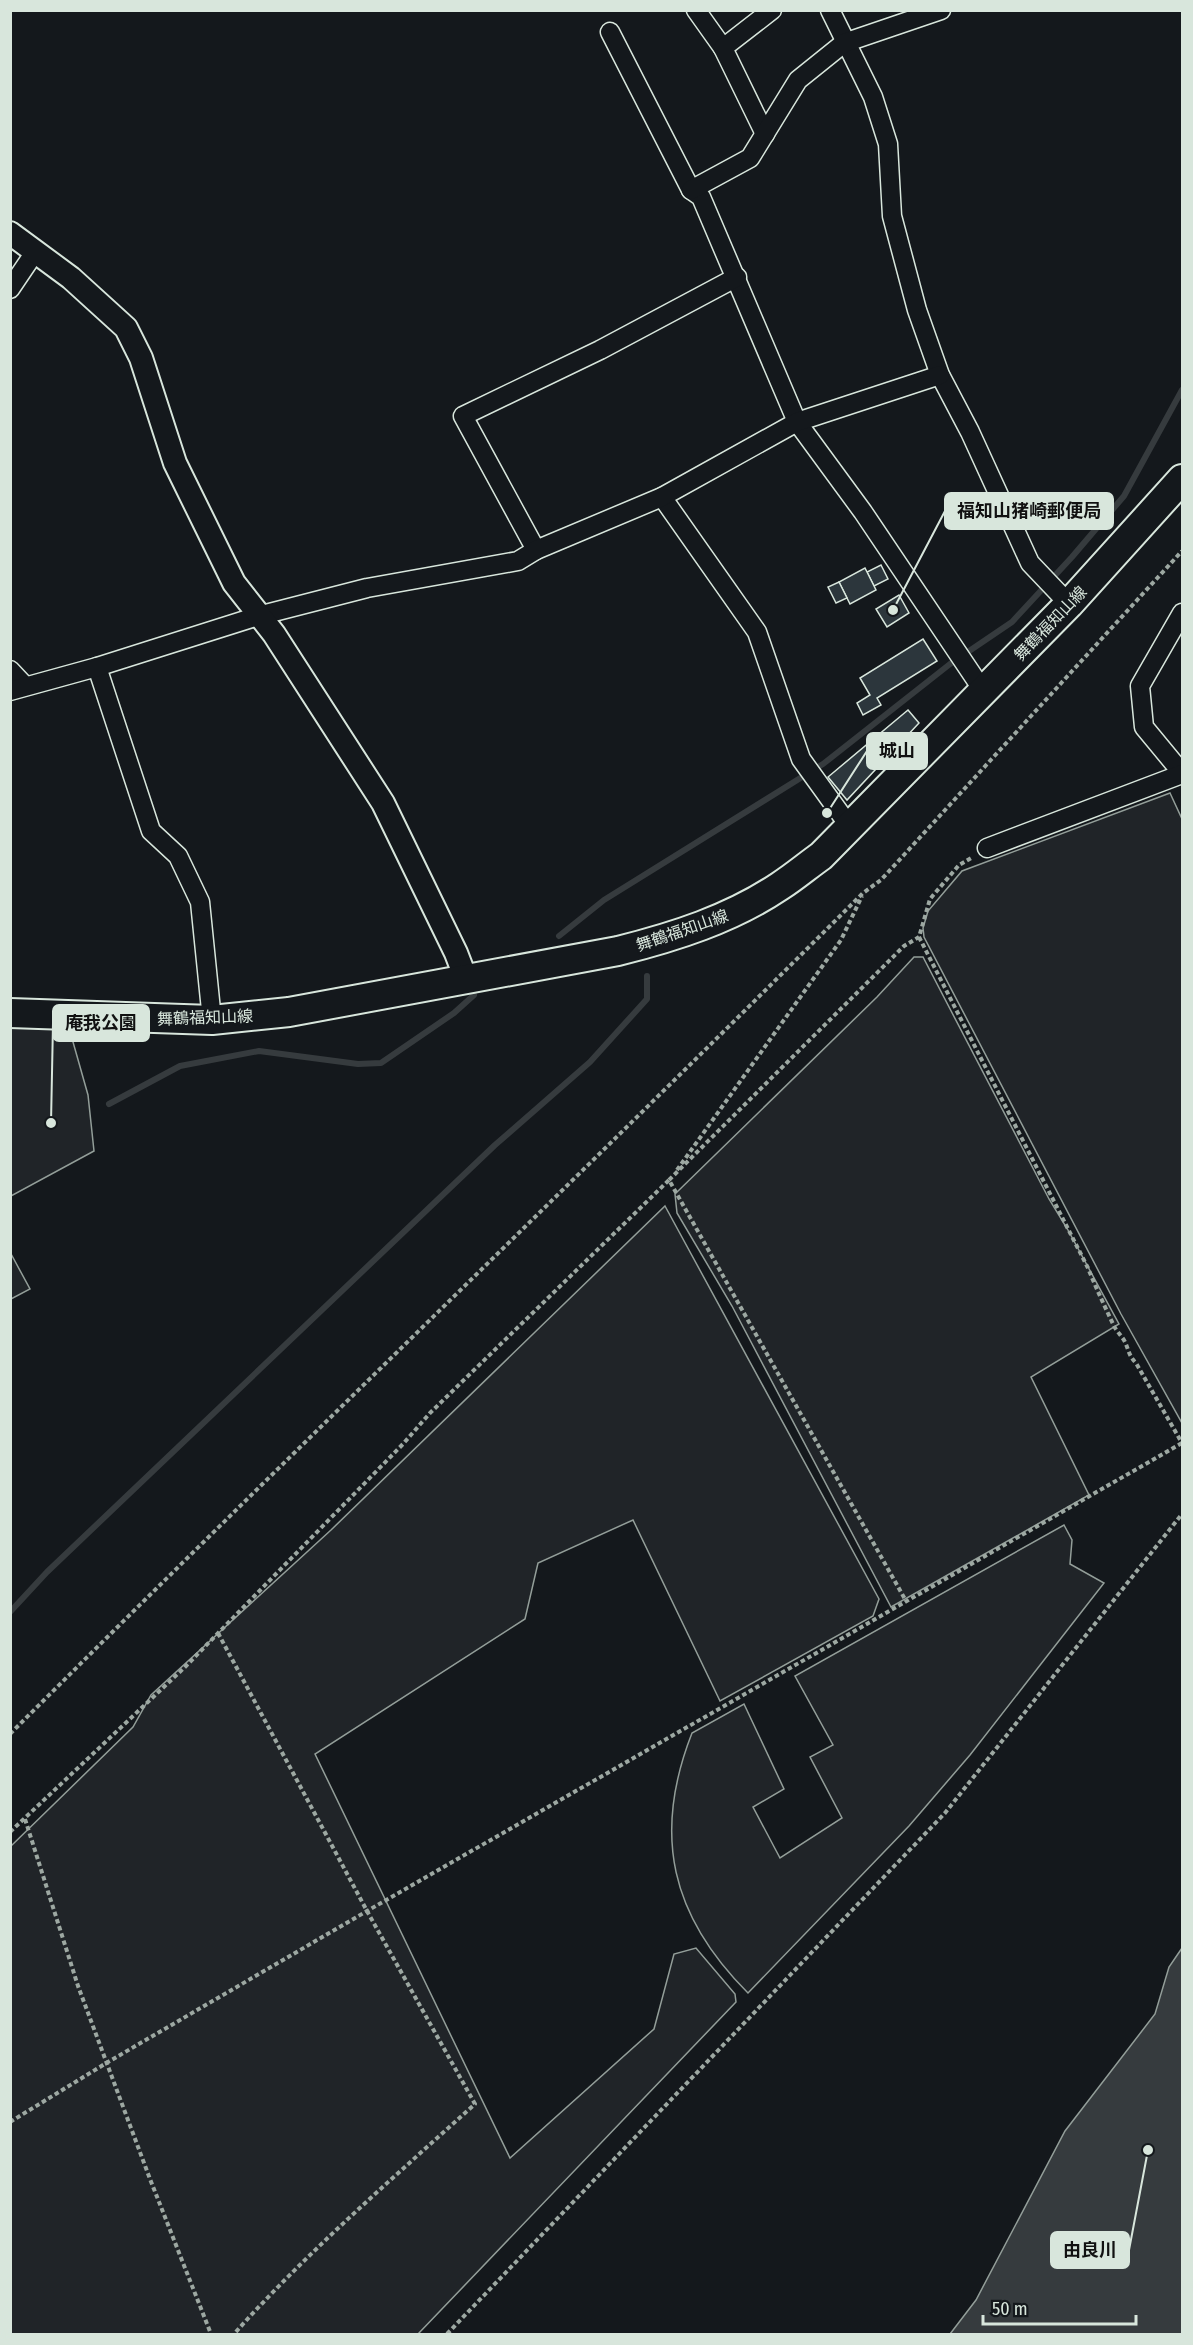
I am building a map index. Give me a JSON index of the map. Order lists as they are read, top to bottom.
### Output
{
  "streets": {
    "main road": ["舞鶴福知山線"]
  },
  "places": [
    "福知山猪崎郵便局",
    "城山",
    "庵我公園",
    "由良川"
  ],
  "scale_bar": "50 m"
}
